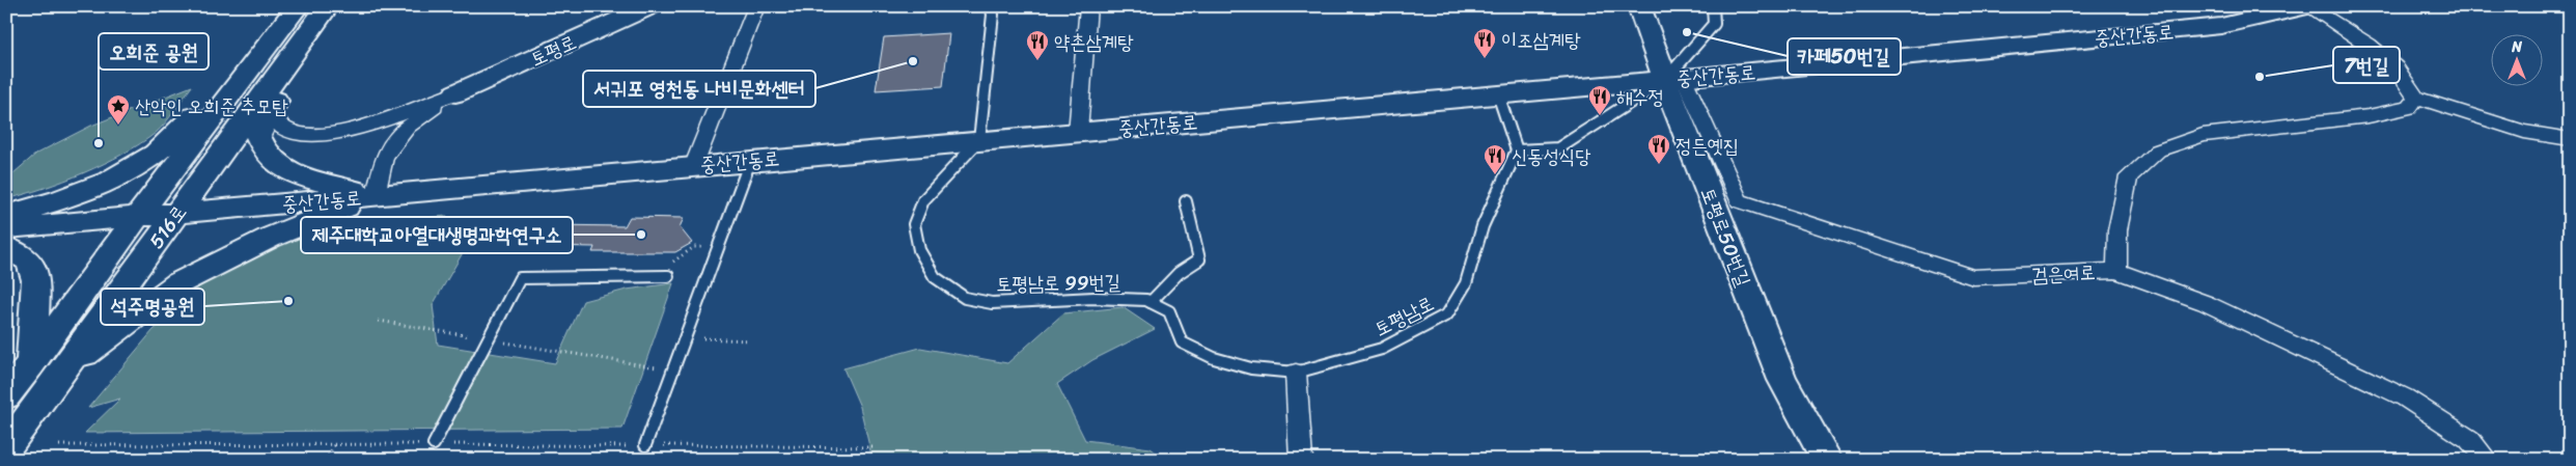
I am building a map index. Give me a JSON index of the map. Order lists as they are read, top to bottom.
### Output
{
  "streets": {
    "main road": [
      "중산간동로",
      "토평로",
      "516로",
      "토평로50번길"
    ],
    "street": ["검은여로"],
    "lane": ["토평남로 99번길", "토평남로"]
  },
  "crossings": [
    ["중산간동로", "516로"],
    ["중산간동로", "토평로50번길"],
    ["중산간동로", "검은여로"],
    ["중산간동로", "토평남로 99번길"],
    ["토평로50번길", "검은여로"]
  ],
  "places": {
    "other": [
      "카페50번길",
      "서귀포 영천동 나비문화센터",
      "7번길",
      "오희준 공원",
      "제주대학교아열대생명과학연구소",
      "석주명공원"
    ],
    "restaurant": [
      "이조삼계탕",
      "약촌삼계탕",
      "해수정",
      "정든옛집",
      "신동성식당"
    ],
    "place": ["산악인 오희준 추모탑"]
  },
  "north": "top"
}
